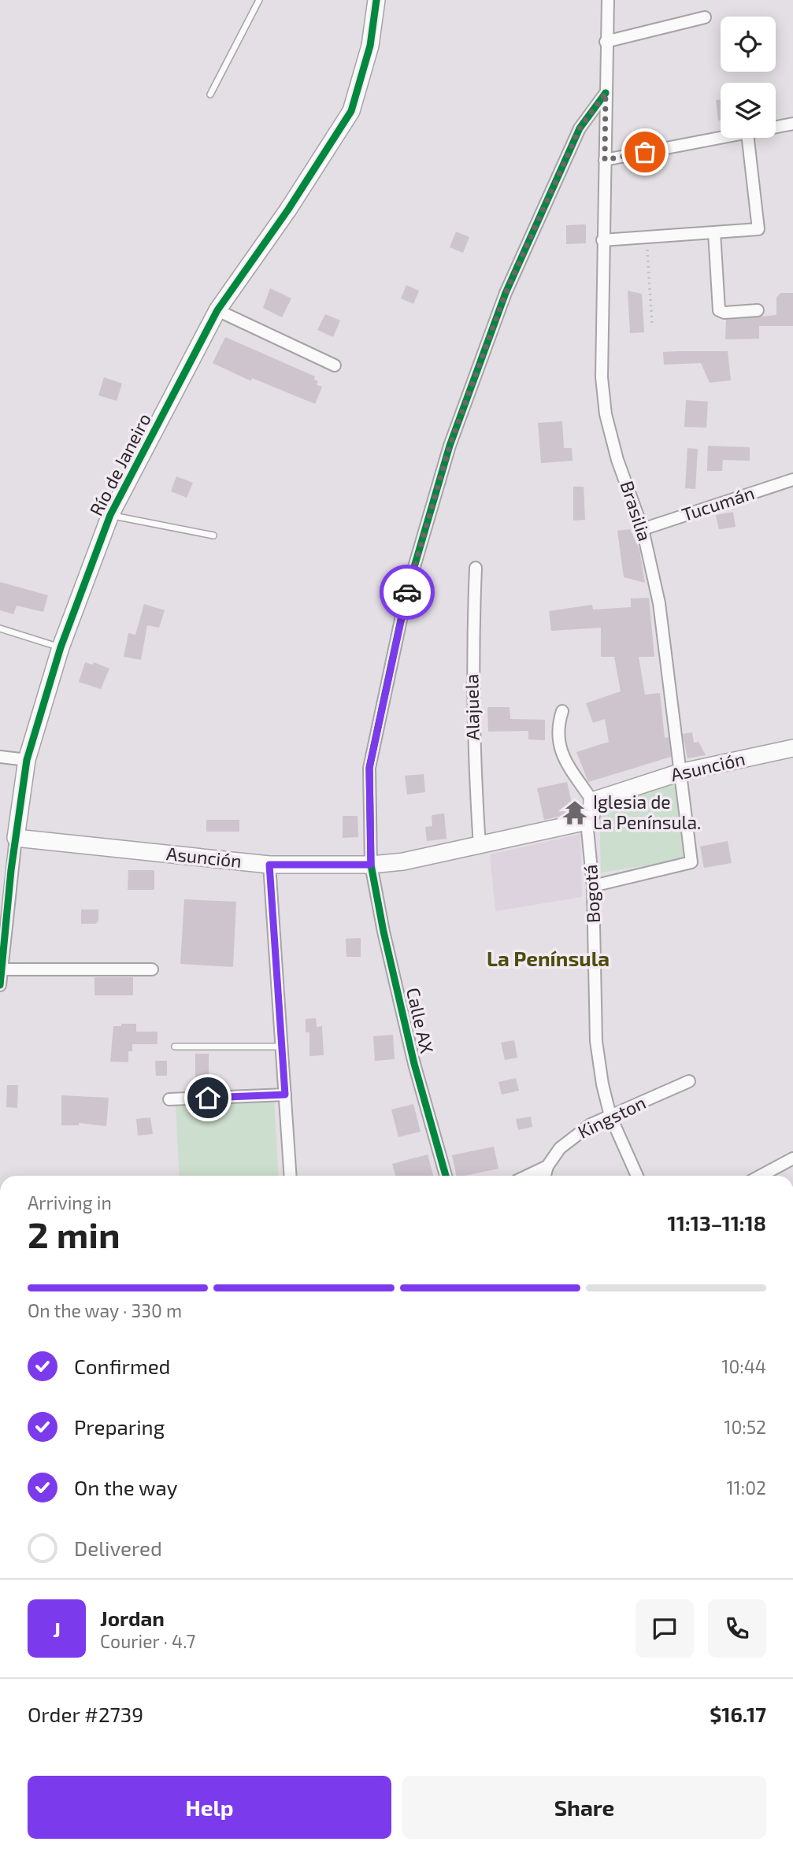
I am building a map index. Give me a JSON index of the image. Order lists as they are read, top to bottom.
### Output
{
  "streets": {
    "street": [
      "Río de Janeiro",
      "Tucumán",
      "Brasilia",
      "Alajuela",
      "Asunción",
      "Bogotá",
      "Calle AX",
      "Kingston"
    ]
  },
  "crossings": [
    ["Río de Janeiro", "Asunción"],
    ["Tucumán", "Brasilia"],
    ["Brasilia", "Asunción"],
    ["Brasilia", "Bogotá"],
    ["Brasilia", "Calle AX"],
    ["Alajuela", "Asunción"],
    ["Asunción", "Bogotá"],
    ["Asunción", "Calle AX"],
    ["Bogotá", "Kingston"]
  ],
  "districts": ["La Península"],
  "places": {
    "temple": ["Iglesia de La Península."]
  },
  "page": {
    "heading": ["2 min", "Arriving in", "11:13–11:18"],
    "panel": [
      "Jordan",
      "Courier · 4.7",
      "Order #2739",
      "$16.17"
    ],
    "bar": "On the way · 330 m",
    "list": [
      ["Confirmed", "10:44"],
      ["Preparing", "10:52"],
      ["On the way", "11:02"],
      "Delivered"
    ],
    "round": "J",
    "buttons": ["Help", "Share"]
  }
}
